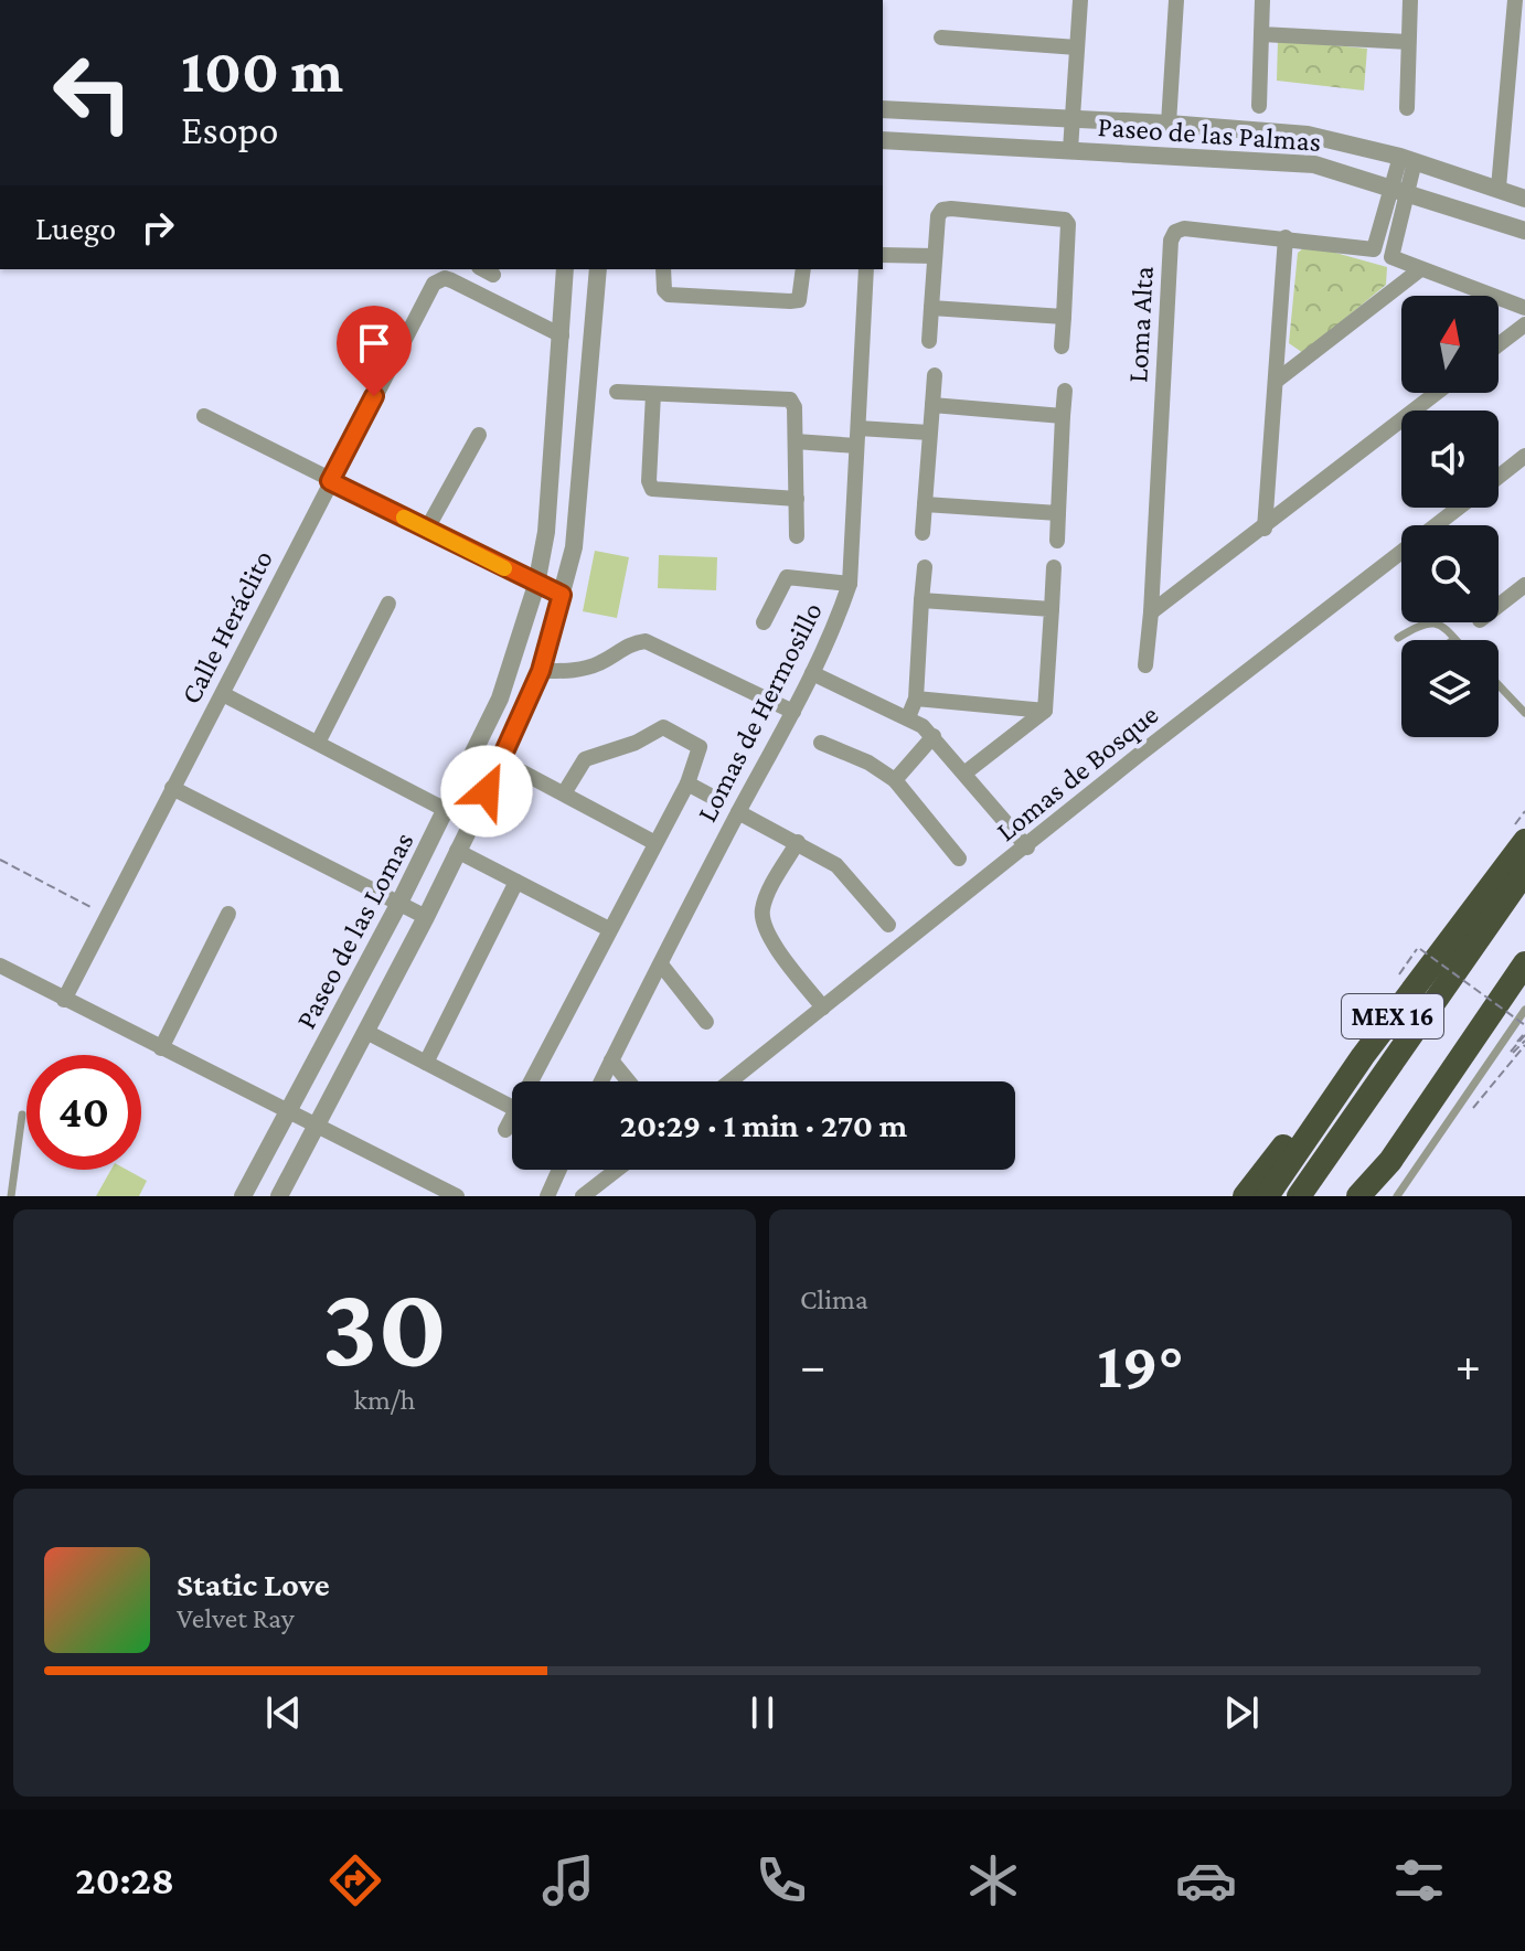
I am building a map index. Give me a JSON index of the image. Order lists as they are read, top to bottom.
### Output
{
  "streets": {
    "highway": ["MEX 16"],
    "street": [
      "Paseo de las Palmas",
      "Loma Alta",
      "Calle Heráclito",
      "Lomas de Hermosillo",
      "Lomas de Bosque",
      "Paseo de las Lomas"
    ]
  },
  "crossings": [
    ["Paseo de las Palmas", "Loma Alta"],
    ["Calle Heráclito", "Paseo de las Lomas"]
  ],
  "north": "top",
  "page": {
    "turn": ["100 m", "Esopo"],
    "then": "Luego",
    "limit": "40",
    "trip": "20:29 · 1 min · 270 m",
    "tile": [
      ["30", "km/h"],
      "Clima"
    ],
    "heat": ["−", "19°", "+"],
    "song": ["Static Love", "Velvet Ray"],
    "tabs": "20:28"
  }
}
